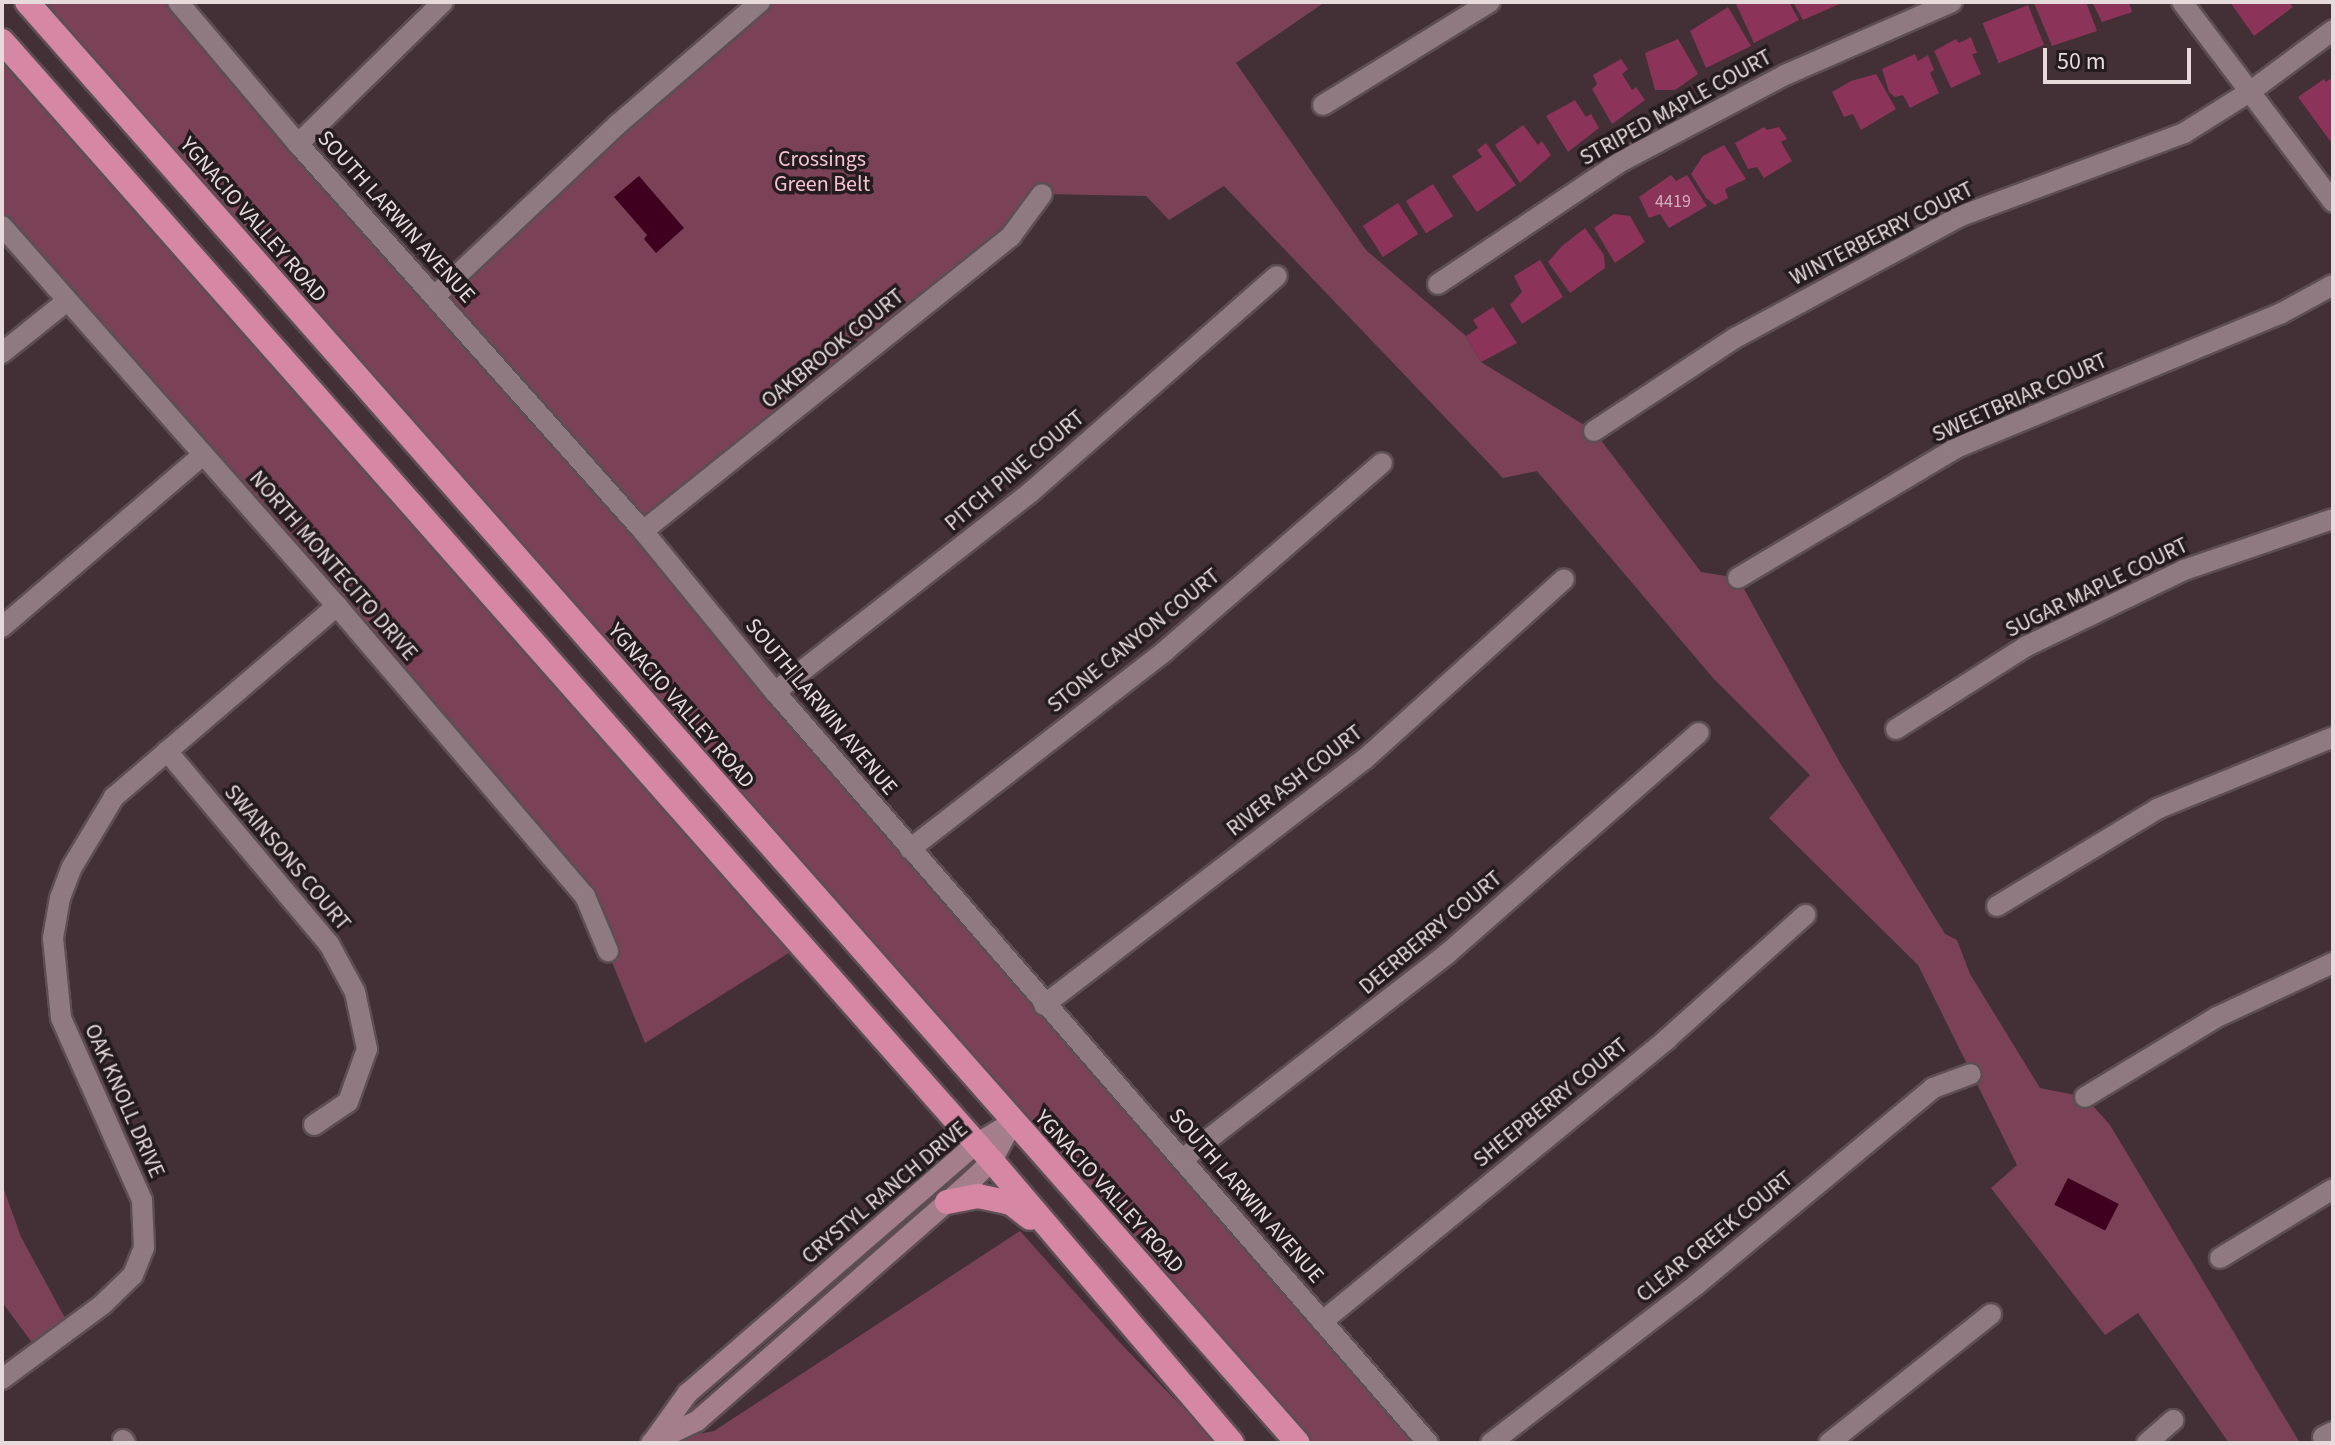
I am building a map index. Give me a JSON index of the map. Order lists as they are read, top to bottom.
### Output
{
  "streets": {
    "highway": ["YGNACIO VALLEY ROAD"],
    "street": [
      "STRIPED MAPLE COURT",
      "SOUTH LARWIN AVENUE",
      "WINTERBERRY COURT",
      "OAKBROOK COURT",
      "SWEETBRIAR COURT",
      "PITCH PINE COURT",
      "NORTH MONTECITO DRIVE",
      "SUGAR MAPLE COURT",
      "STONE CANYON COURT",
      "RIVER ASH COURT",
      "SWAINSONS COURT",
      "DEERBERRY COURT",
      "OAK KNOLL DRIVE",
      "SHEEPBERRY COURT",
      "CRYSTYL RANCH DRIVE",
      "CLEAR CREEK COURT"
    ]
  },
  "crossings": [
    ["SOUTH LARWIN AVENUE", "OAKBROOK COURT"],
    ["SOUTH LARWIN AVENUE", "PITCH PINE COURT"],
    ["SOUTH LARWIN AVENUE", "STONE CANYON COURT"],
    ["SOUTH LARWIN AVENUE", "RIVER ASH COURT"],
    ["SOUTH LARWIN AVENUE", "DEERBERRY COURT"],
    ["SOUTH LARWIN AVENUE", "SHEEPBERRY COURT"],
    ["YGNACIO VALLEY ROAD", "CRYSTYL RANCH DRIVE"],
    ["NORTH MONTECITO DRIVE", "OAK KNOLL DRIVE"],
    ["SWAINSONS COURT", "OAK KNOLL DRIVE"]
  ],
  "parks": ["Crossings Green Belt"],
  "house_numbers": ["4419"],
  "scale_bar": "50 m"
}
